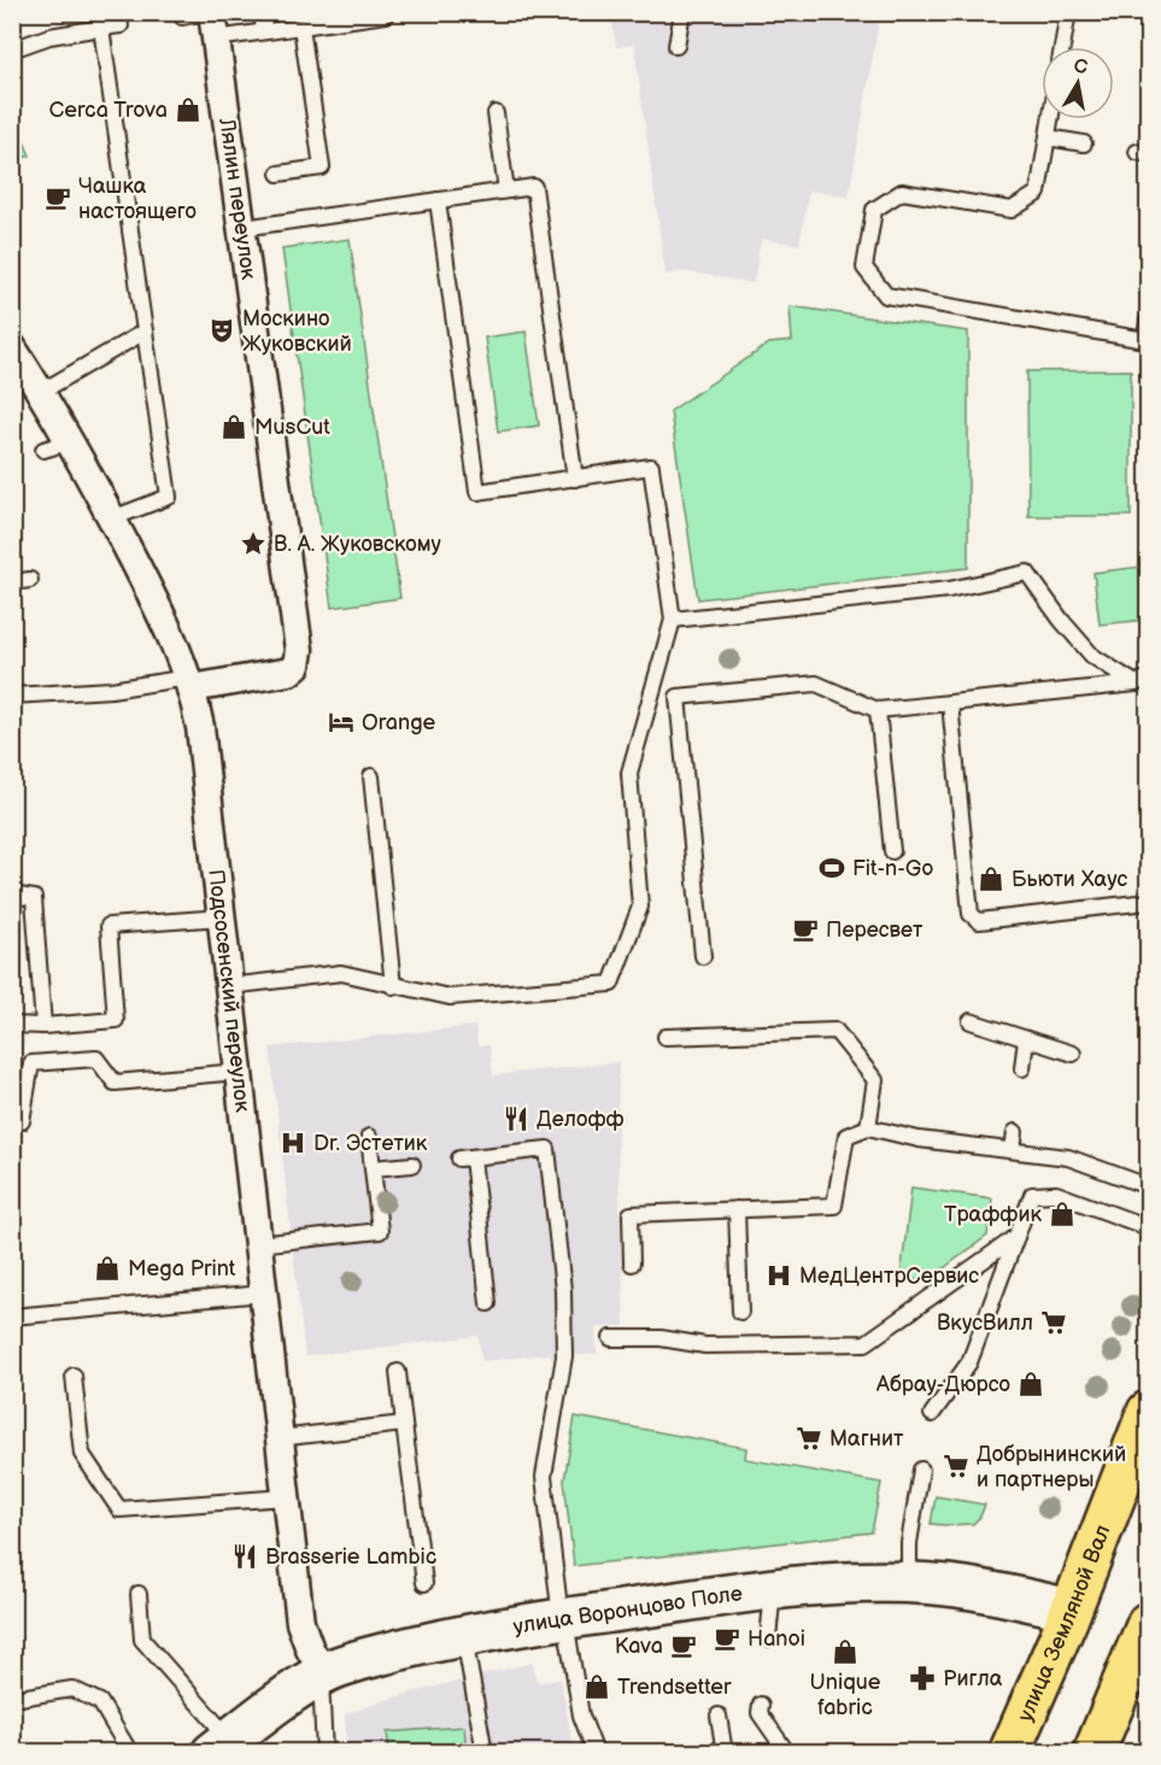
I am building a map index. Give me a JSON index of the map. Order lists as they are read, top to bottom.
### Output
{
  "streets": {
    "main road": ["улица Земляной Вал"],
    "street": ["Лялин переулок", "Подсосенский переулок", "улица Воронцово Поле"]
  },
  "crossings": [
    ["Лялин переулок", "Подсосенский переулок"],
    ["Подсосенский переулок", "улица Воронцово Поле"],
    ["улица Воронцово Поле", "улица Земляной Вал"]
  ],
  "places": {
    "shop": [
      "Cerca Trova",
      "MusCut",
      "Бьюти Хаус",
      "Траффик",
      "Mega Print",
      "Абрау-Дюрсо",
      "Unique fabric",
      "Trendsetter"
    ],
    "cafe": [
      "Чашка настоящего",
      "Пересвет",
      "Hanoi",
      "Kava"
    ],
    "theatre": ["Москино Жуковский"],
    "place": ["В. А. Жуковскому"],
    "hotel": ["Orange"],
    "sports": ["Fit-n-Go"],
    "restaurant": ["Делофф", "Brasserie Lambic"],
    "hospital": ["Dr. Эстетик", "МедЦентрСервис"],
    "supermarket": ["ВкусВилл", "Магнит", "Добрынинский и партнеры"],
    "pharmacy": ["Ригла"]
  },
  "north": "top"
}
